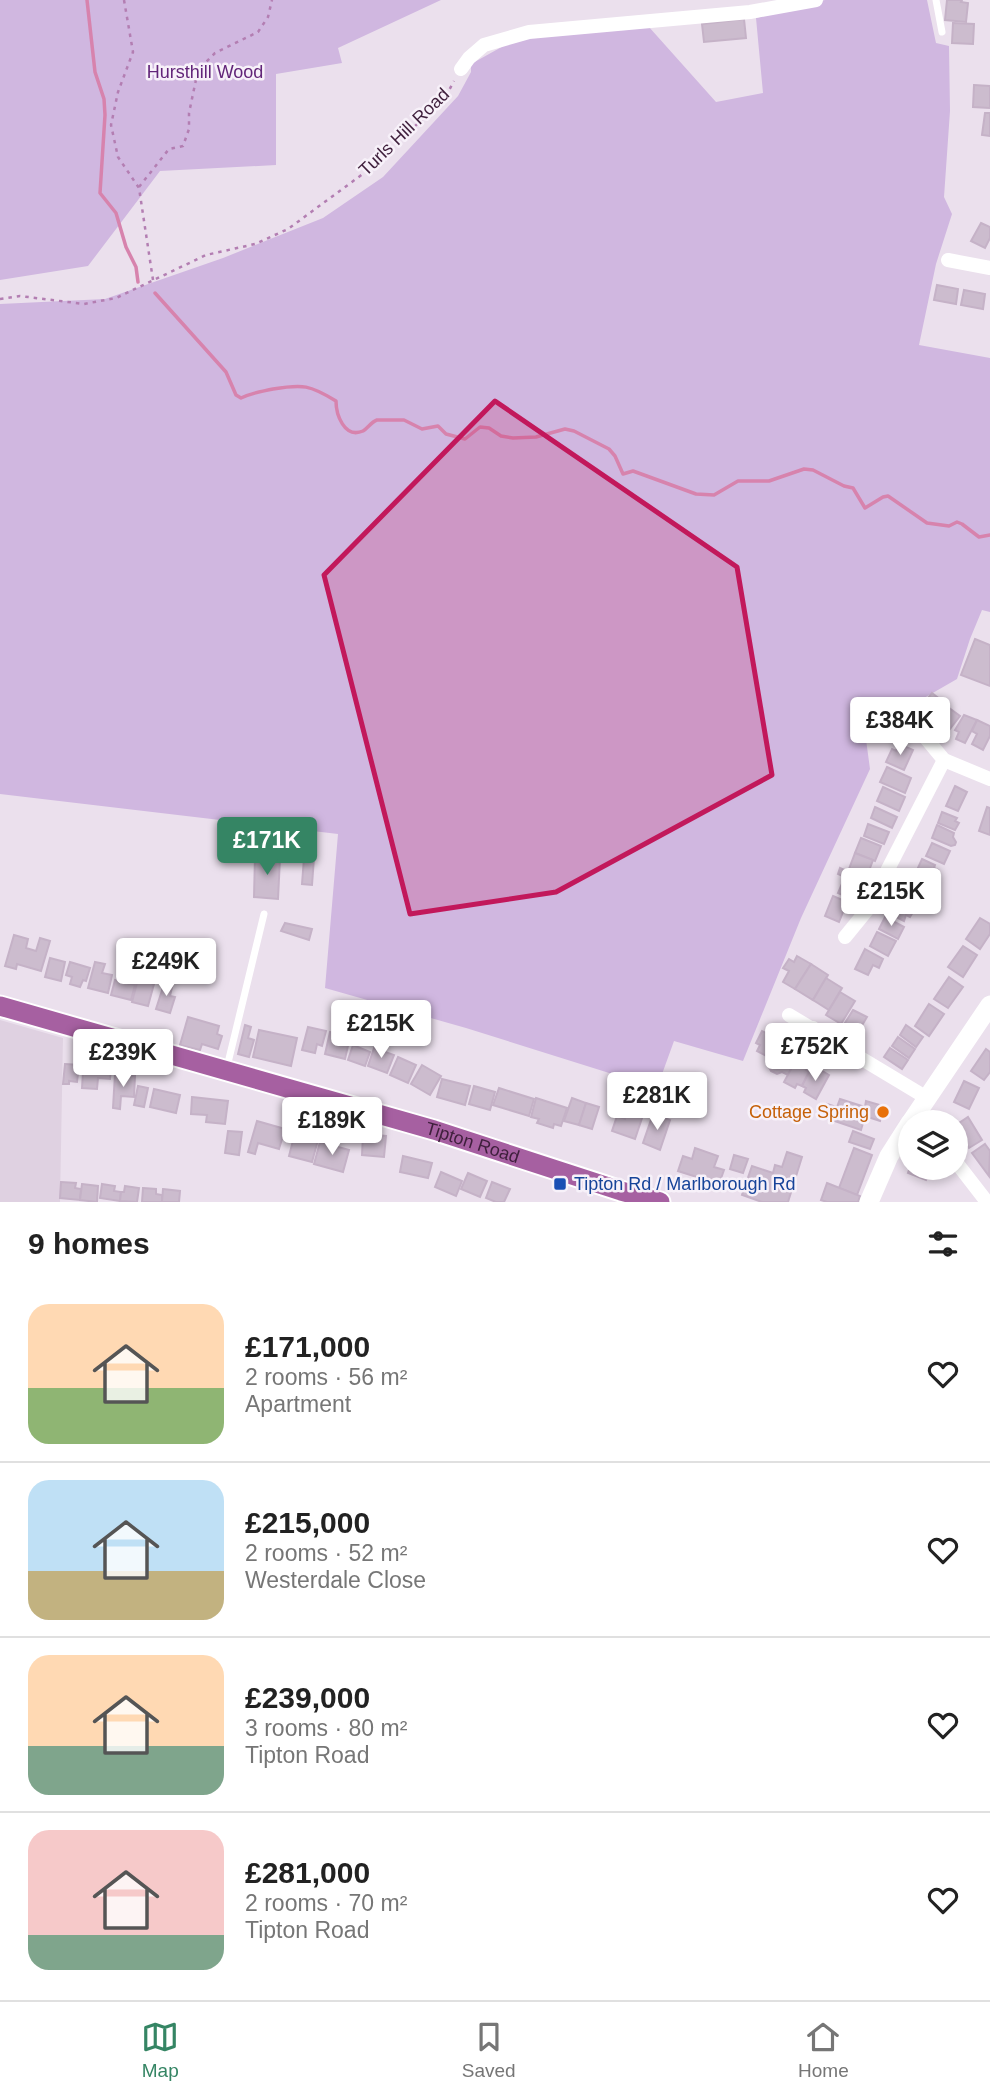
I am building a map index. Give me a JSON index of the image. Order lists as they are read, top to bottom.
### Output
{
  "streets": {
    "main road": ["Tipton Road"],
    "street": ["Turls Hill Road"]
  },
  "parks": ["Hursthill Wood"],
  "places": {
    "other": ["Cottage Spring"],
    "transit": ["Tipton Rd / Marlborough Rd"]
  },
  "page": {
    "price": [
      "£384K",
      "£171K",
      "£215K",
      "£249K",
      "£215K",
      "£752K",
      "£239K",
      "£281K",
      "£189K"
    ],
    "heading": "9 homes",
    "list": [
      {
        "name": "£171,000",
        "note": "2 rooms · 56 m² · Apartment"
      },
      {
        "name": "£215,000",
        "note": "2 rooms · 52 m² · Westerdale Close"
      },
      {
        "name": "£239,000",
        "note": "3 rooms · 80 m² · Tipton Road"
      },
      {
        "name": "£281,000",
        "note": "2 rooms · 70 m² · Tipton Road"
      }
    ],
    "tabs": ["Map", "Saved", "Home"]
  }
}
